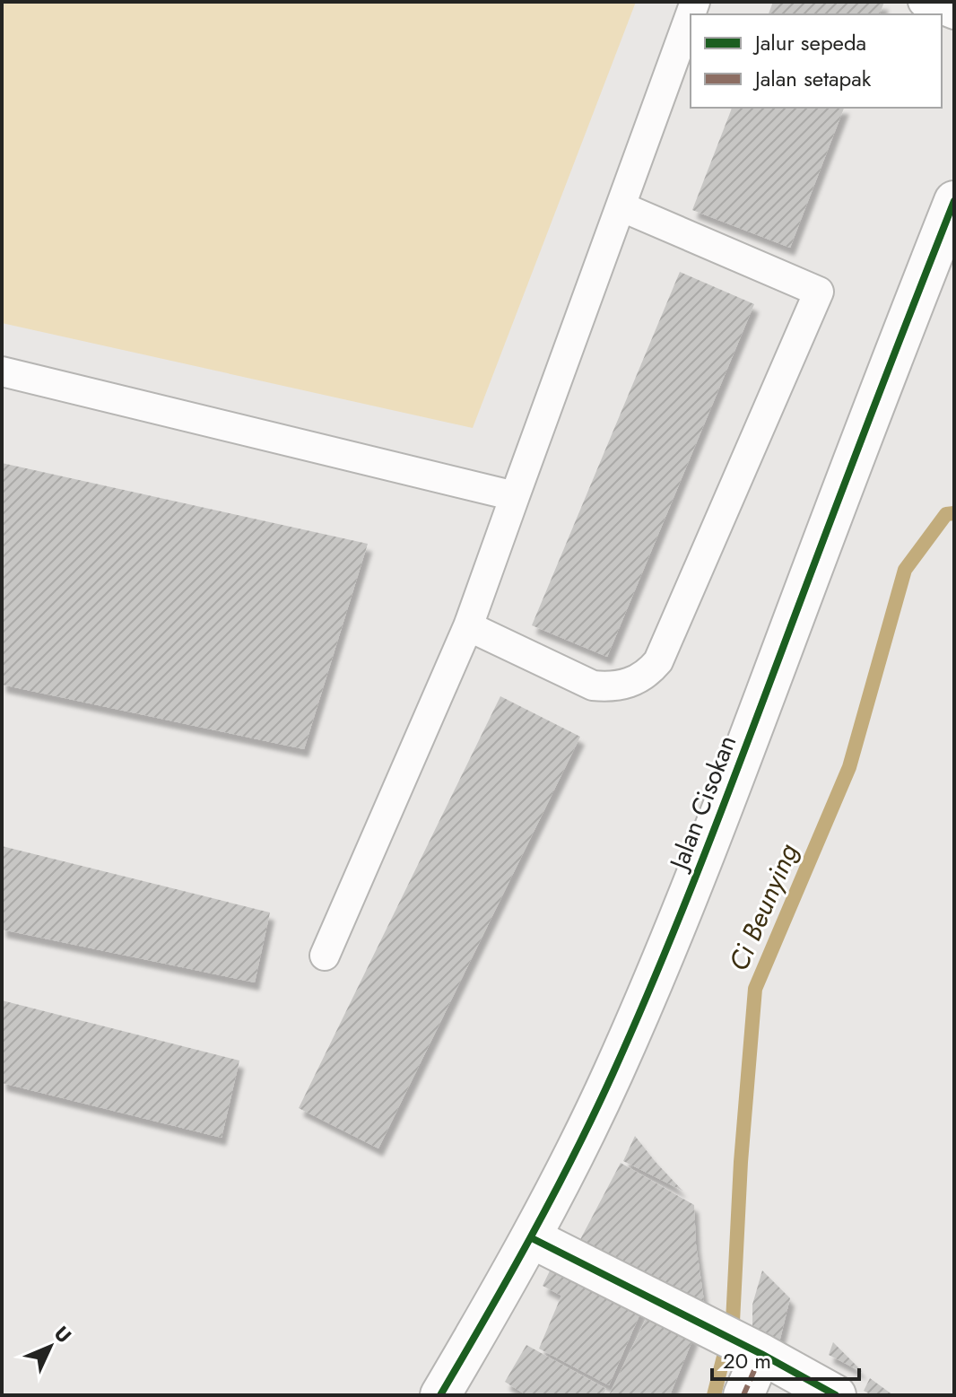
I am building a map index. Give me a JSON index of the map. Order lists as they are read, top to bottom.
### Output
{
  "streets": {
    "street": ["Jalan Cisokan"]
  },
  "water": ["Ci Beunying"],
  "legend": ["Jalur sepeda", "Jalan setapak"],
  "scale_bar": "20 m",
  "north": "top right"
}
